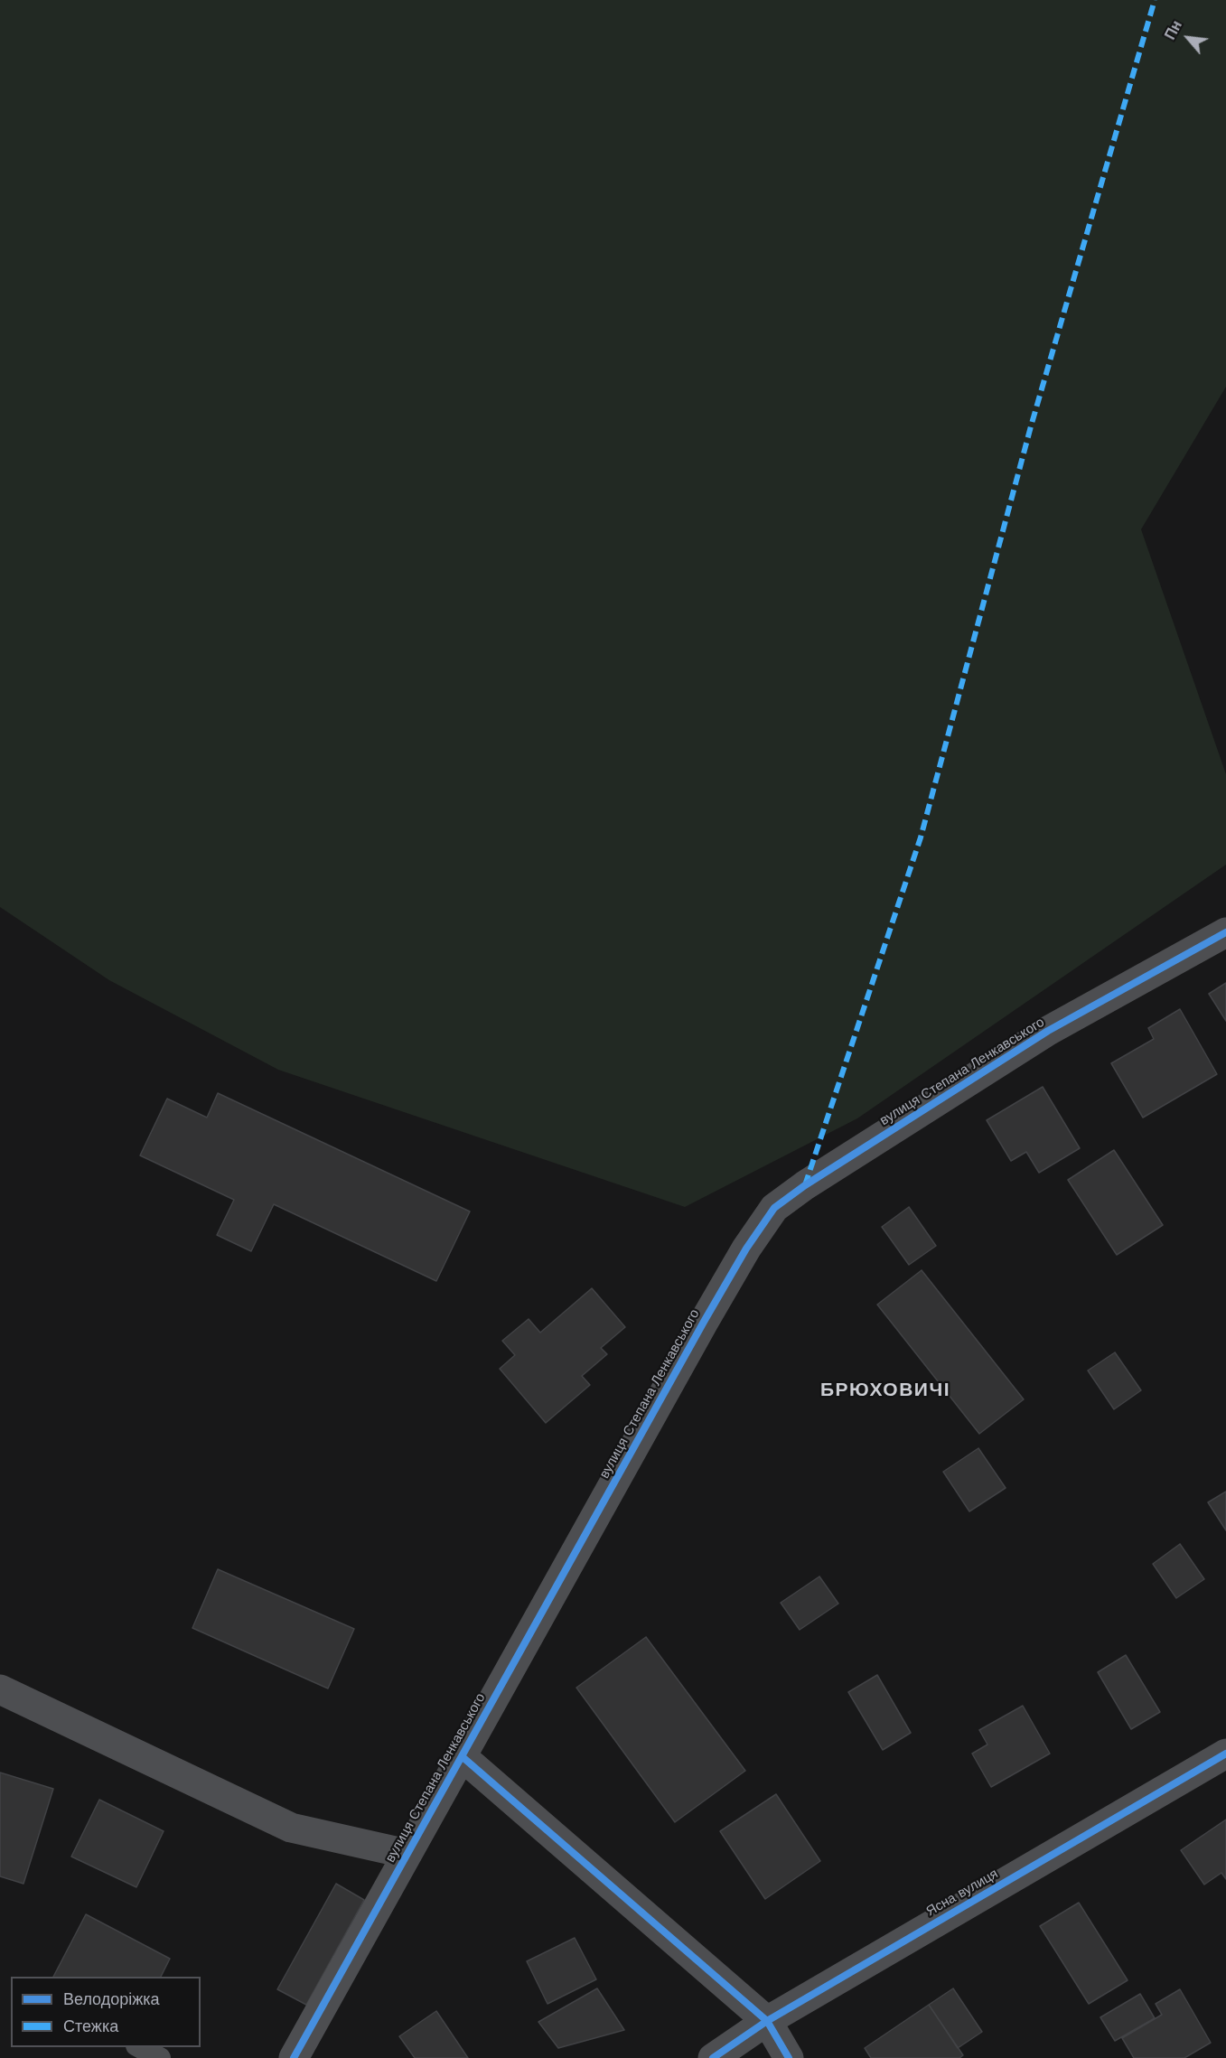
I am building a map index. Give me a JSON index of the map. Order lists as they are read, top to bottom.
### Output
{
  "streets": {
    "street": ["вулиця Степана Ленкавського", "Ясна вулиця"]
  },
  "districts": ["БРЮХОВИЧІ"],
  "legend": ["Велодоріжка", "Стежка"],
  "north": "top left"
}
